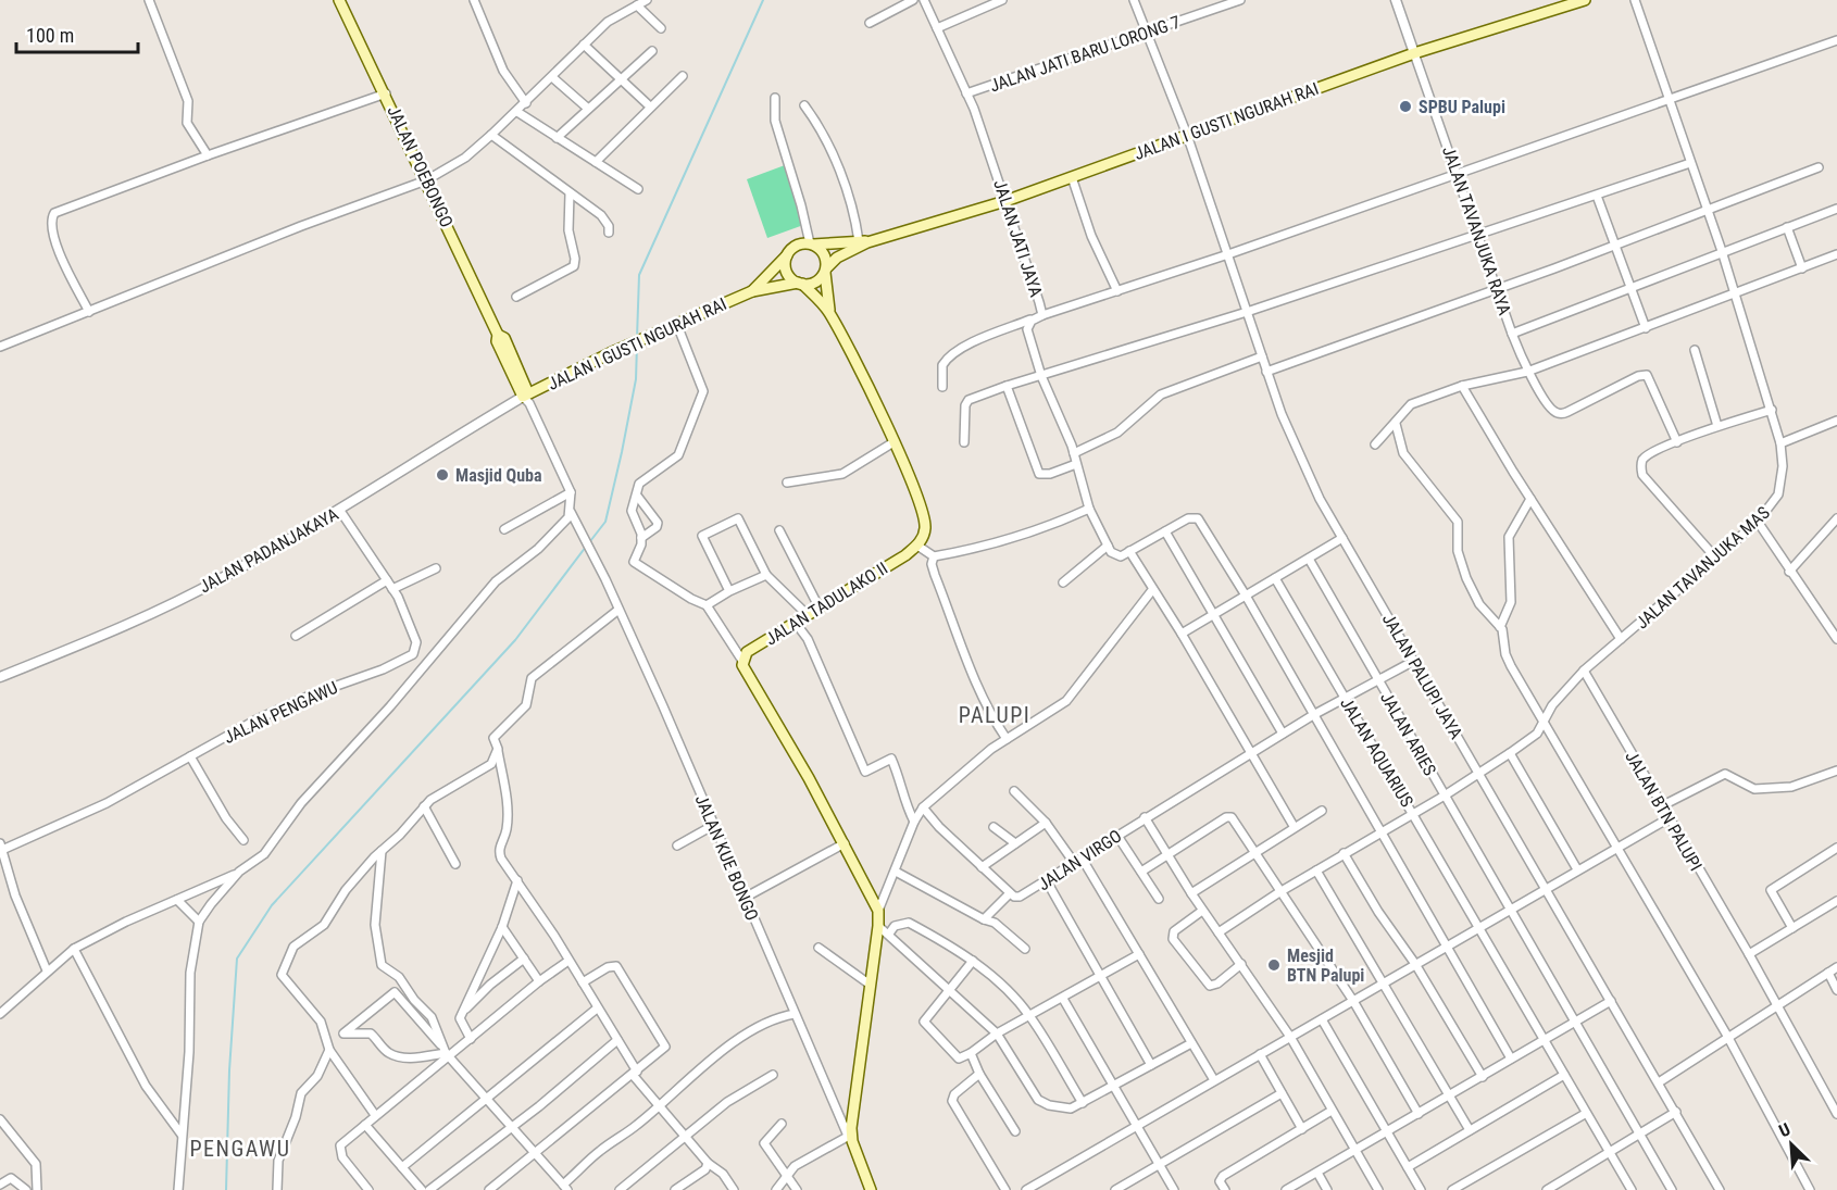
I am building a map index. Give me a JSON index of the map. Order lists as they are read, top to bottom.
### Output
{
  "streets": {
    "main road": ["JALAN I GUSTI NGURAH RAI", "JALAN POEBONGO", "JALAN TADULAKO II"],
    "street": [
      "JALAN JATI BARU LORONG 7",
      "JALAN TAVANJUKA RAYA",
      "JALAN JATI JAYA",
      "JALAN PADANJAKAYA",
      "JALAN TAVANJUKA MAS",
      "JALAN PALUPI JAYA",
      "JALAN PENGAWU",
      "JALAN ARIES",
      "JALAN AQUARIUS",
      "JALAN BTN PALUPI",
      "JALAN KUE BONGO",
      "JALAN VIRGO"
    ]
  },
  "crossings": [
    ["JALAN JATI BARU LORONG 7", "JALAN JATI JAYA"],
    ["JALAN JATI BARU LORONG 7", "JALAN PALUPI JAYA"],
    ["JALAN I GUSTI NGURAH RAI", "JALAN POEBONGO"],
    ["JALAN I GUSTI NGURAH RAI", "JALAN TAVANJUKA RAYA"],
    ["JALAN I GUSTI NGURAH RAI", "JALAN JATI JAYA"],
    ["JALAN I GUSTI NGURAH RAI", "JALAN PADANJAKAYA"],
    ["JALAN I GUSTI NGURAH RAI", "JALAN PALUPI JAYA"],
    ["JALAN POEBONGO", "JALAN PADANJAKAYA"],
    ["JALAN TAVANJUKA MAS", "JALAN BTN PALUPI"],
    ["JALAN PALUPI JAYA", "JALAN VIRGO"],
    ["JALAN ARIES", "JALAN VIRGO"],
    ["JALAN AQUARIUS", "JALAN VIRGO"]
  ],
  "districts": ["PALUPI", "PENGAWU"],
  "places": ["SPBU Palupi", "Masjid Quba", "Mesjid BTN Palupi"],
  "scale_bar": "100 m",
  "north": "top left"
}
